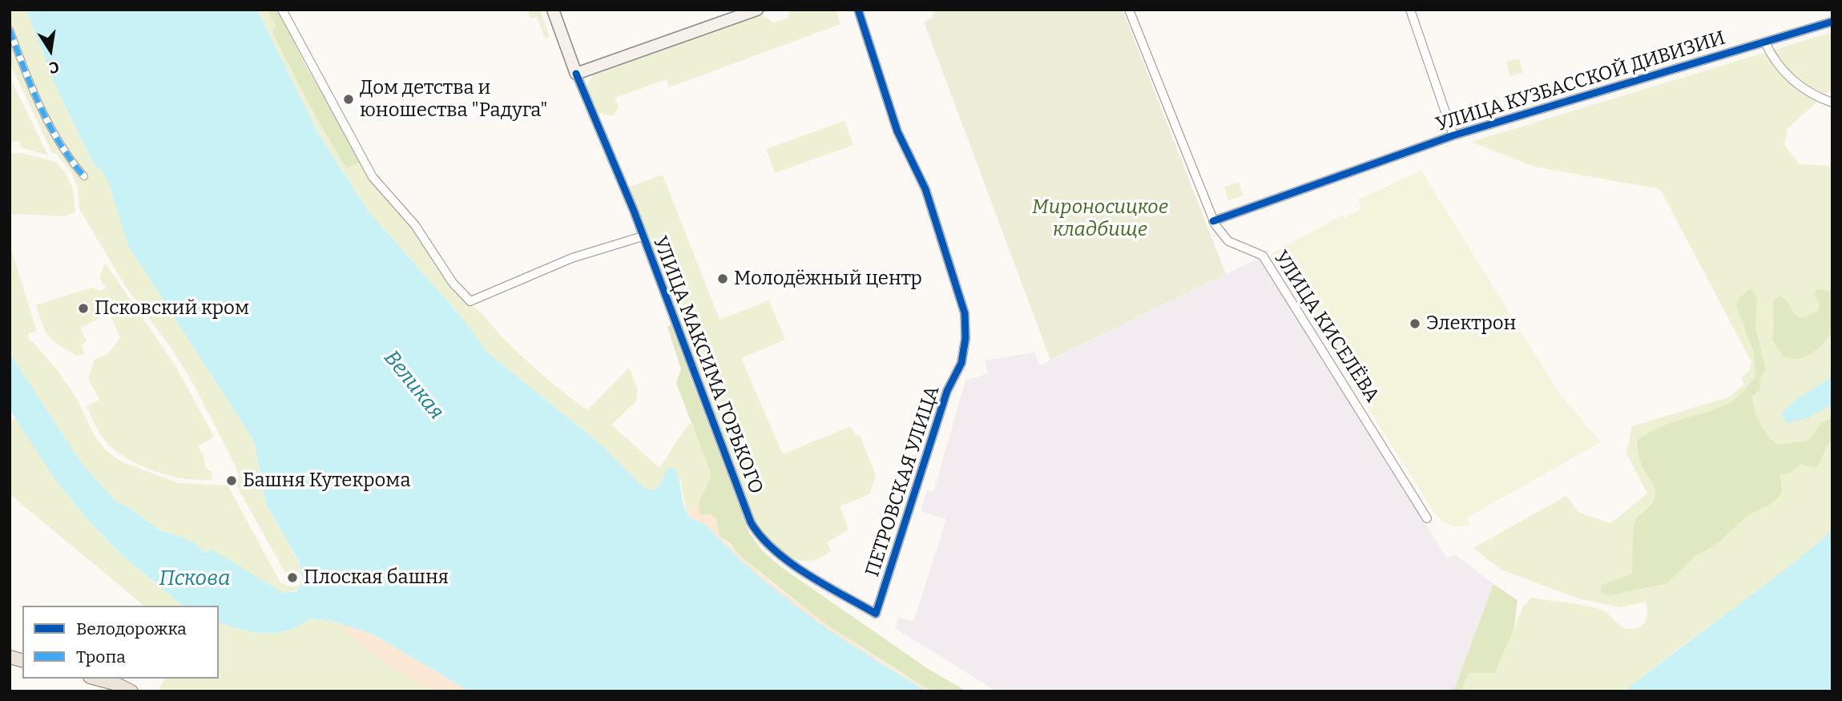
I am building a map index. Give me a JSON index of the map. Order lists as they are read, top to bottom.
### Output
{
  "streets": {
    "main road": ["УЛИЦА МАКСИМА ГОРЬКОГО"],
    "street": ["УЛИЦА КУЗБАССКОЙ ДИВИЗИИ", "УЛИЦА КИСЕЛЁВА", "ПЕТРОВСКАЯ УЛИЦА"]
  },
  "crossings": [
    ["УЛИЦА КУЗБАССКОЙ ДИВИЗИИ", "УЛИЦА КИСЕЛЁВА"],
    ["УЛИЦА МАКСИМА ГОРЬКОГО", "ПЕТРОВСКАЯ УЛИЦА"]
  ],
  "water": ["Великая", "Пскова"],
  "parks": ["Мироносицкое кладбище"],
  "places": [
    "Дом детства и юношества \"Радуга\"",
    "Молодёжный центр",
    "Псковский кром",
    "Электрон",
    "Башня Кутекрома",
    "Плоская башня"
  ],
  "legend": ["Велодорожка", "Тропа"],
  "north": "bottom"
}
